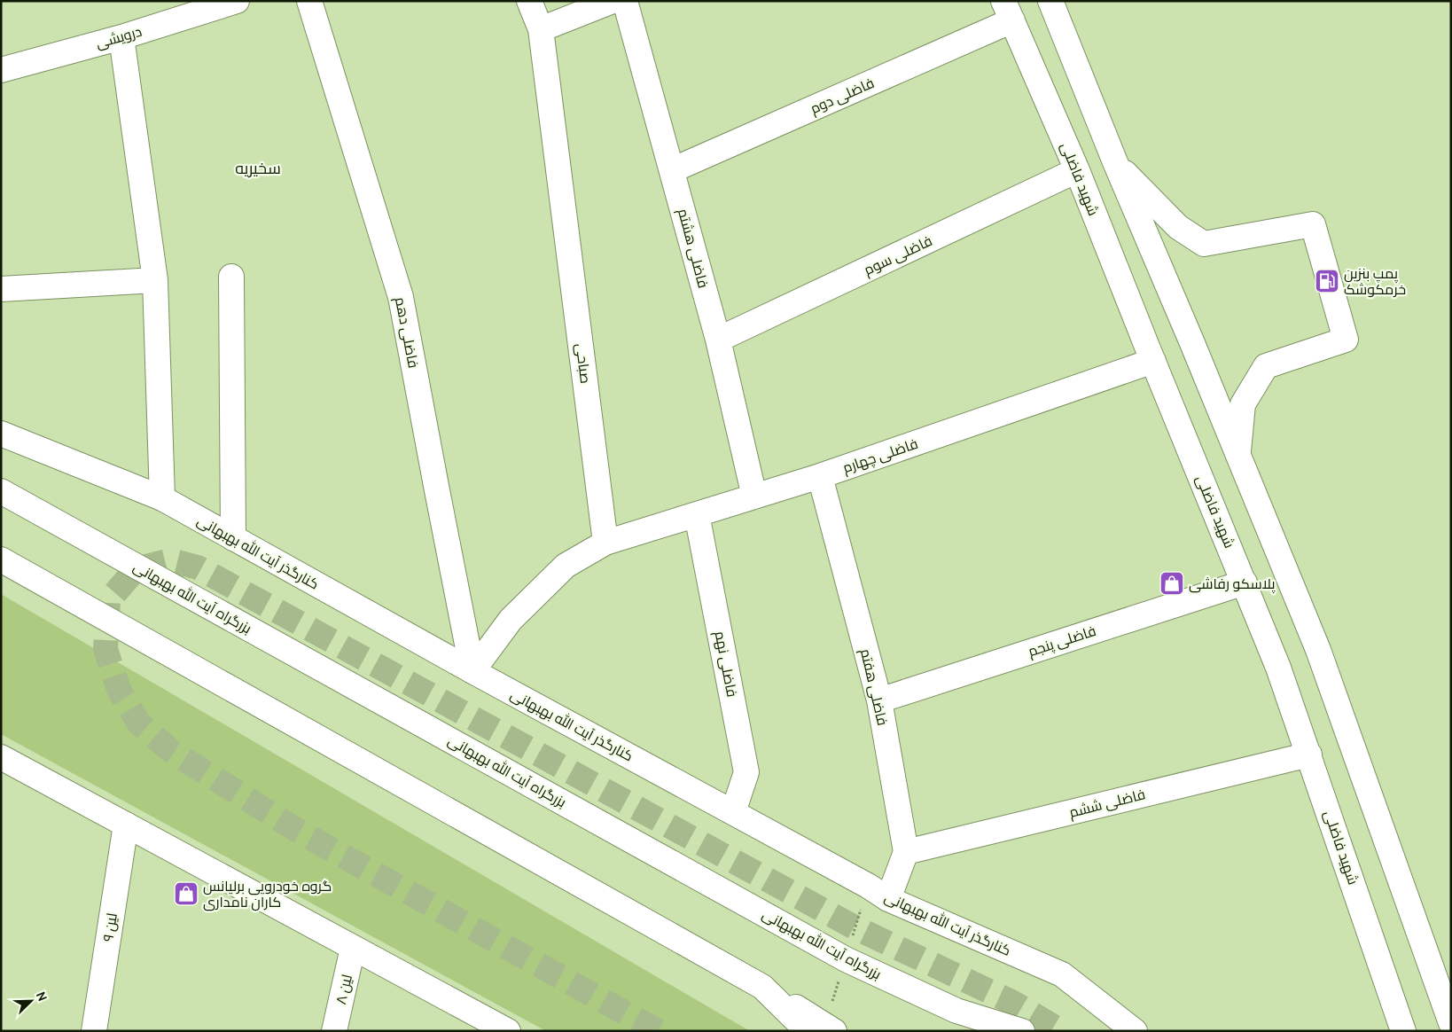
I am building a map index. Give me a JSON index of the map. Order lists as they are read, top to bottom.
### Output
{
  "streets": {
    "main road": [
      "درویشی",
      "فاضلی دوم",
      "شهید فاضلی",
      "فاضلی هشتم",
      "فاضلی سوم",
      "فاضلی دهم",
      "صباحی",
      "فاضلی چهارم",
      "کنارگذر آیت الله بهبهانی",
      "بزرگراه آیت الله بهبهانی",
      "فاضلی پنجم",
      "فاضلی نهم",
      "فاضلی هفتم",
      "فاضلی ششم",
      "لین ۹",
      "لین ۸"
    ]
  },
  "crossings": [
    ["فاضلی دوم", "شهید فاضلی"],
    ["فاضلی دوم", "فاضلی هشتم"],
    ["شهید فاضلی", "فاضلی سوم"],
    ["شهید فاضلی", "فاضلی چهارم"],
    ["شهید فاضلی", "فاضلی پنجم"],
    ["شهید فاضلی", "فاضلی ششم"],
    ["فاضلی هشتم", "فاضلی سوم"],
    ["فاضلی هشتم", "فاضلی چهارم"],
    ["فاضلی دهم", "کنارگذر آیت الله بهبهانی"],
    ["صباحی", "فاضلی چهارم"],
    ["فاضلی چهارم", "فاضلی نهم"],
    ["فاضلی چهارم", "فاضلی هفتم"],
    ["کنارگذر آیت الله بهبهانی", "فاضلی نهم"],
    ["فاضلی پنجم", "فاضلی هفتم"],
    ["فاضلی هفتم", "فاضلی ششم"]
  ],
  "districts": ["سخیریه"],
  "places": {
    "fuel station": ["پمپ بنزین خرمکوشک"],
    "shop": ["پلاسکو رفاشی", "گروه خودرویی برلیانس کاران نامداری"]
  },
  "north": "top right"
}
